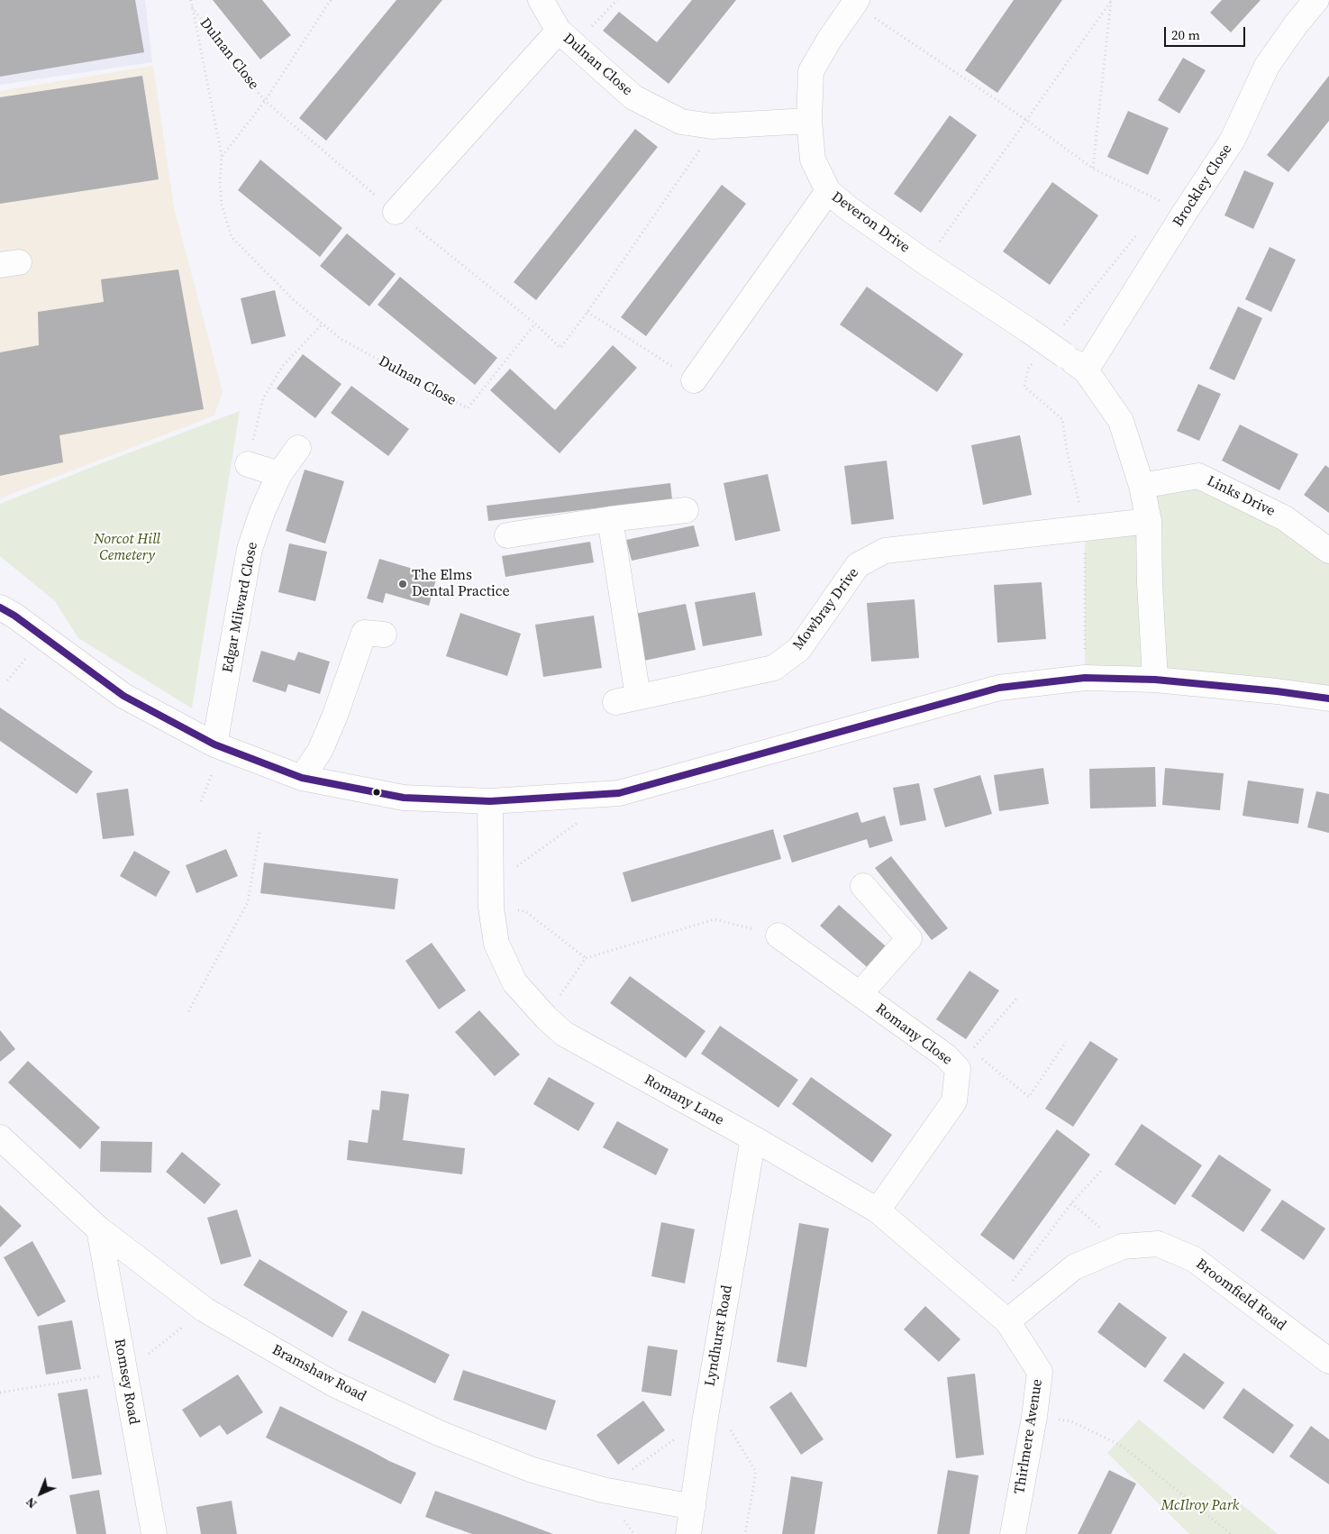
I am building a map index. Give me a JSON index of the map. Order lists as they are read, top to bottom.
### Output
{
  "streets": {
    "street": [
      "Dulnan Close",
      "Brockley Close",
      "Deveron Drive",
      "Links Drive",
      "Edgar Milward Close",
      "Mowbray Drive",
      "Romany Close",
      "Romany Lane",
      "Broomfield Road",
      "Lyndhurst Road",
      "Bramshaw Road",
      "Romsey Road",
      "Thirlmere Avenue"
    ]
  },
  "crossings": [
    ["Dulnan Close", "Deveron Drive"],
    ["Brockley Close", "Deveron Drive"],
    ["Romany Close", "Romany Lane"],
    ["Romany Lane", "Broomfield Road"],
    ["Romany Lane", "Lyndhurst Road"],
    ["Romany Lane", "Thirlmere Avenue"],
    ["Broomfield Road", "Thirlmere Avenue"],
    ["Lyndhurst Road", "Bramshaw Road"],
    ["Bramshaw Road", "Romsey Road"]
  ],
  "parks": ["Norcot Hill Cemetery", "McIlroy Park"],
  "places": ["The Elms Dental Practice"],
  "scale_bar": "20 m",
  "north": "bottom left"
}
